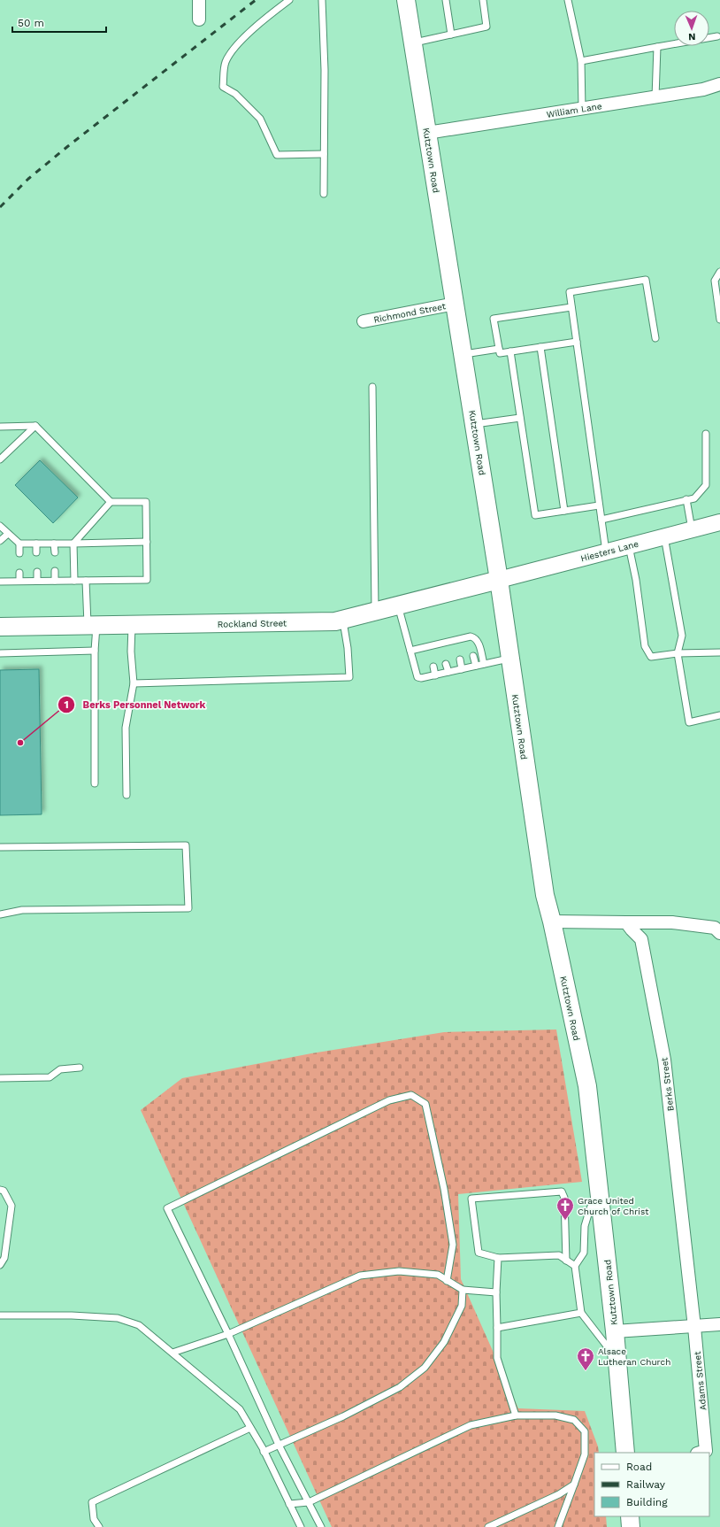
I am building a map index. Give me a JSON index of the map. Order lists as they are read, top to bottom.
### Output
{
  "streets": {
    "main road": ["Kutztown Road", "Rockland Street"],
    "street": [
      "William Lane",
      "Richmond Street",
      "Hiesters Lane",
      "Berks Street",
      "Adams Street"
    ]
  },
  "crossings": [
    ["William Lane", "Kutztown Road"],
    ["Kutztown Road", "Richmond Street"],
    ["Kutztown Road", "Hiesters Lane"],
    ["Kutztown Road", "Rockland Street"],
    ["Hiesters Lane", "Rockland Street"],
    ["Berks Street", "Adams Street"]
  ],
  "places": {
    "other": ["Berks Personnel Network"],
    "church": ["Grace United Church of Christ", "Alsace Lutheran Church"]
  },
  "legend": ["Road", "Railway", "Building"],
  "scale_bar": "50 m",
  "north": "bottom"
}
